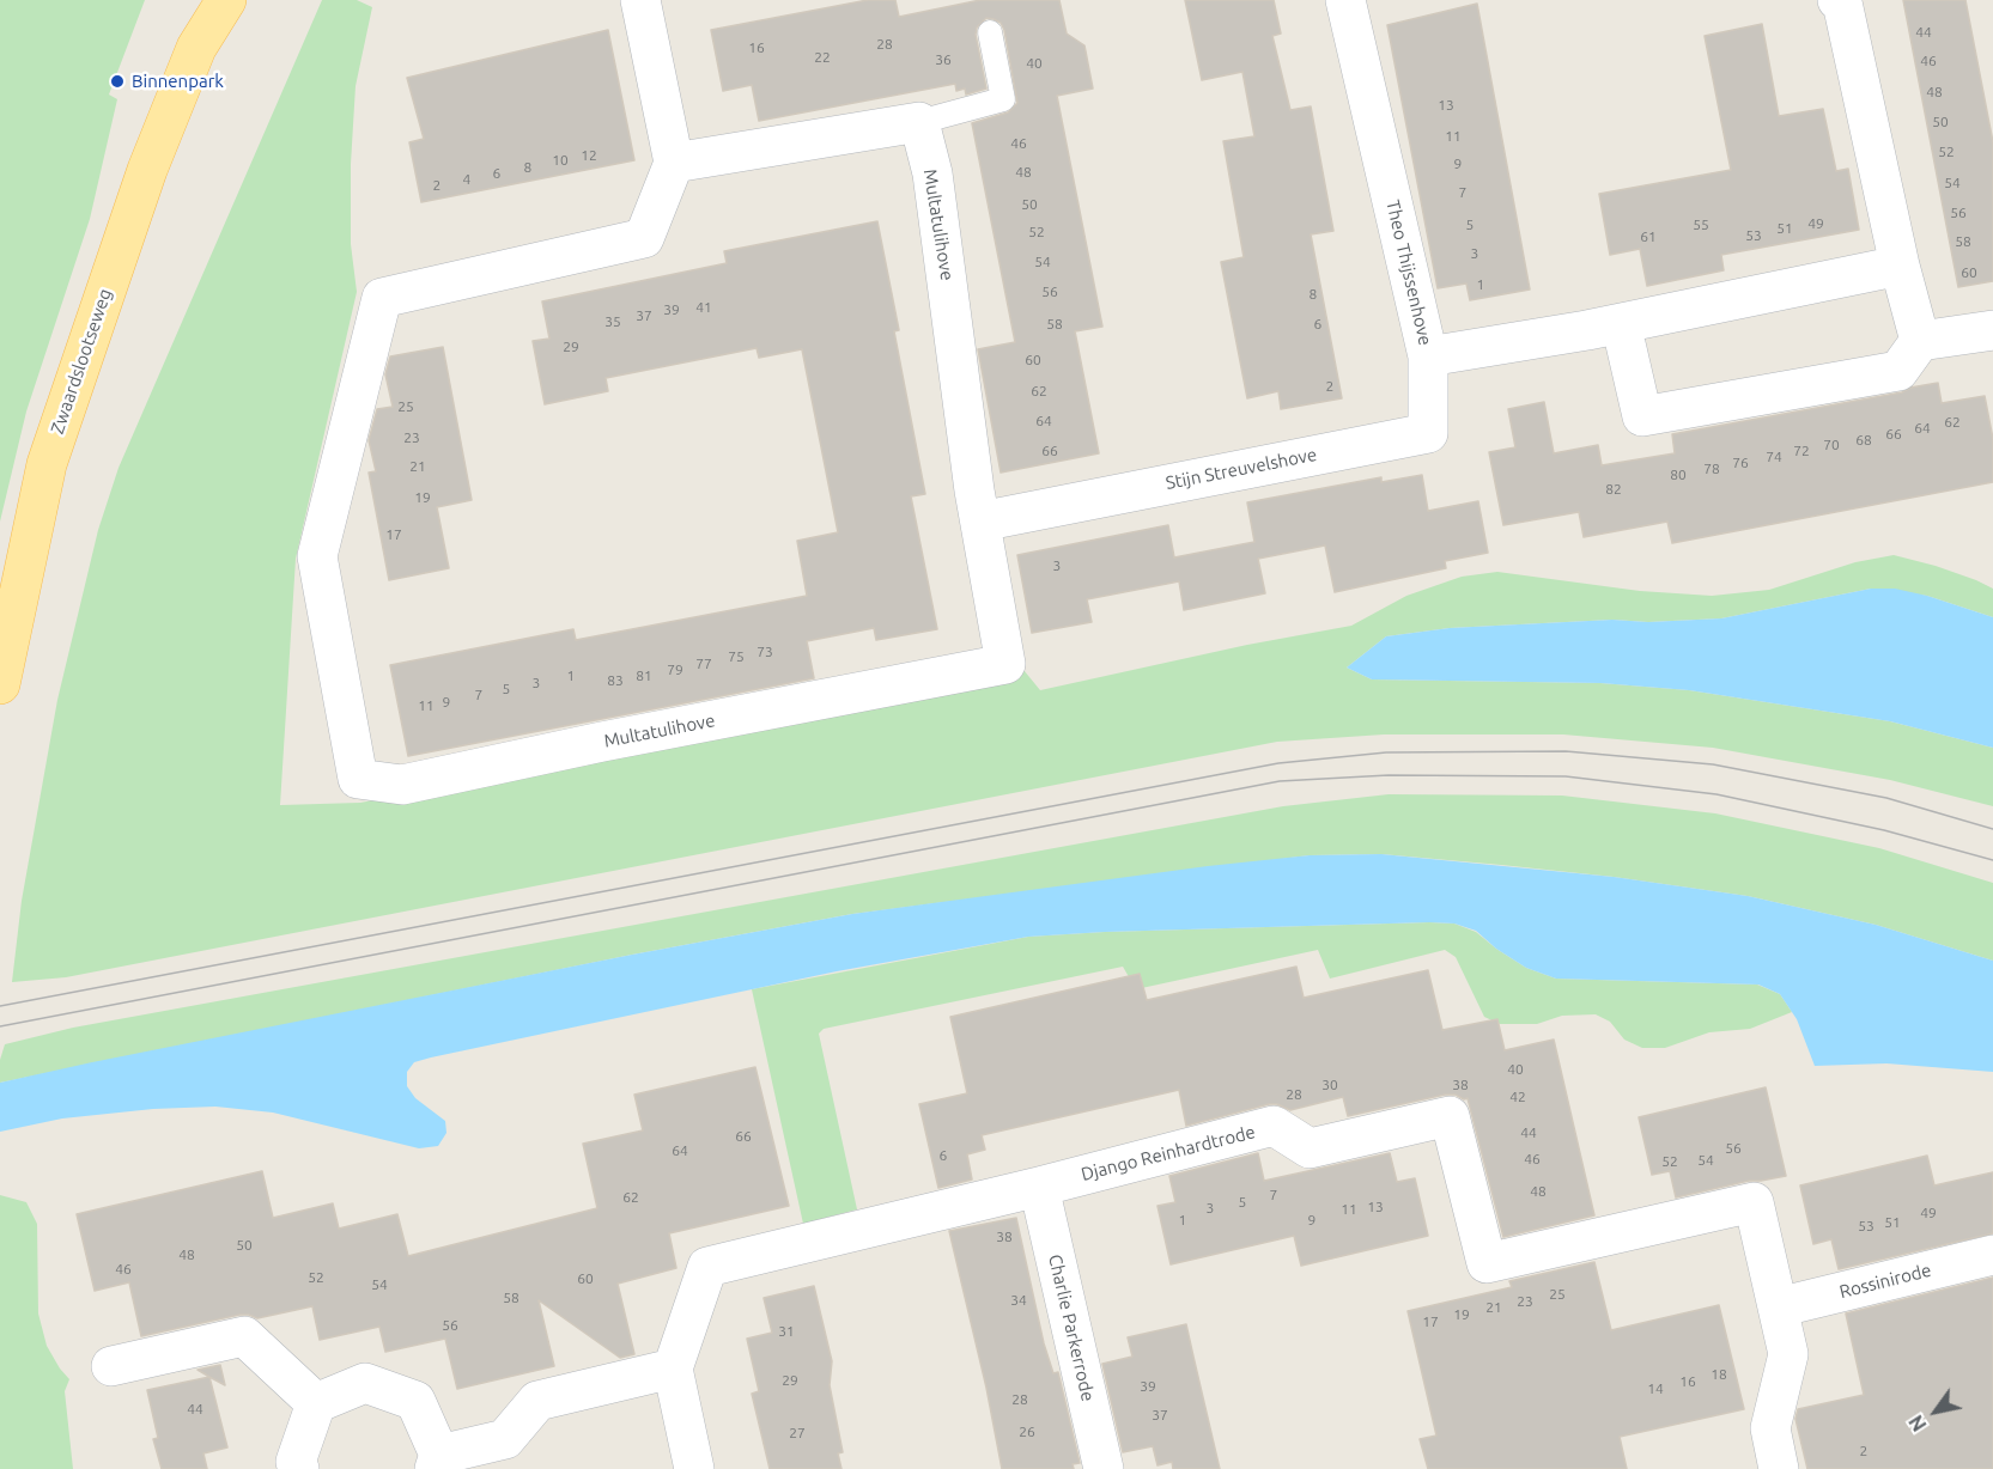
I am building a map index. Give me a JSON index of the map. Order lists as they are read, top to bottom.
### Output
{
  "streets": {
    "main road": ["Zwaardslootseweg"],
    "street": [
      "Multatulihove",
      "Theo Thijssenhove",
      "Stijn Streuvelshove",
      "Django Reinhardtrode",
      "Rossinirode",
      "Charlie Parkerrode"
    ]
  },
  "crossings": [
    ["Multatulihove", "Stijn Streuvelshove"],
    ["Theo Thijssenhove", "Stijn Streuvelshove"],
    ["Django Reinhardtrode", "Rossinirode"],
    ["Django Reinhardtrode", "Charlie Parkerrode"]
  ],
  "places": ["Binnenpark"],
  "house_numbers": [
    "44",
    "28",
    "16",
    "22",
    "36",
    "46",
    "40",
    "48",
    "13",
    "50",
    "11",
    "46",
    "52",
    "12",
    "10",
    "9",
    "8",
    "48",
    "6",
    "4",
    "54",
    "2",
    "7",
    "50",
    "56",
    "49",
    "5",
    "55",
    "51",
    "52",
    "53",
    "61",
    "58",
    "3",
    "54",
    "60",
    "1",
    "56",
    "8",
    "41",
    "39",
    "37",
    "35",
    "58",
    "6",
    "29",
    "60",
    "2",
    "62",
    "25",
    "64",
    "62",
    "64",
    "66",
    "23",
    "68",
    "70",
    "66",
    "72",
    "74",
    "76",
    "21",
    "78",
    "80",
    "82",
    "19",
    "17",
    "3",
    "73",
    "75",
    "77",
    "79",
    "1",
    "81",
    "83",
    "3",
    "5",
    "7",
    "9",
    "11",
    "40",
    "30",
    "38",
    "28",
    "42",
    "44",
    "66",
    "56",
    "64",
    "6",
    "46",
    "54",
    "52",
    "48",
    "7",
    "62",
    "5",
    "13",
    "3",
    "11",
    "49",
    "1",
    "9",
    "51",
    "53",
    "38",
    "50",
    "48",
    "46",
    "52",
    "60",
    "54",
    "25",
    "58",
    "34",
    "23",
    "21",
    "19",
    "17",
    "56",
    "31",
    "18",
    "29",
    "16",
    "39",
    "14",
    "28",
    "44",
    "37",
    "26",
    "27",
    "2"
  ],
  "north": "bottom left"
}
